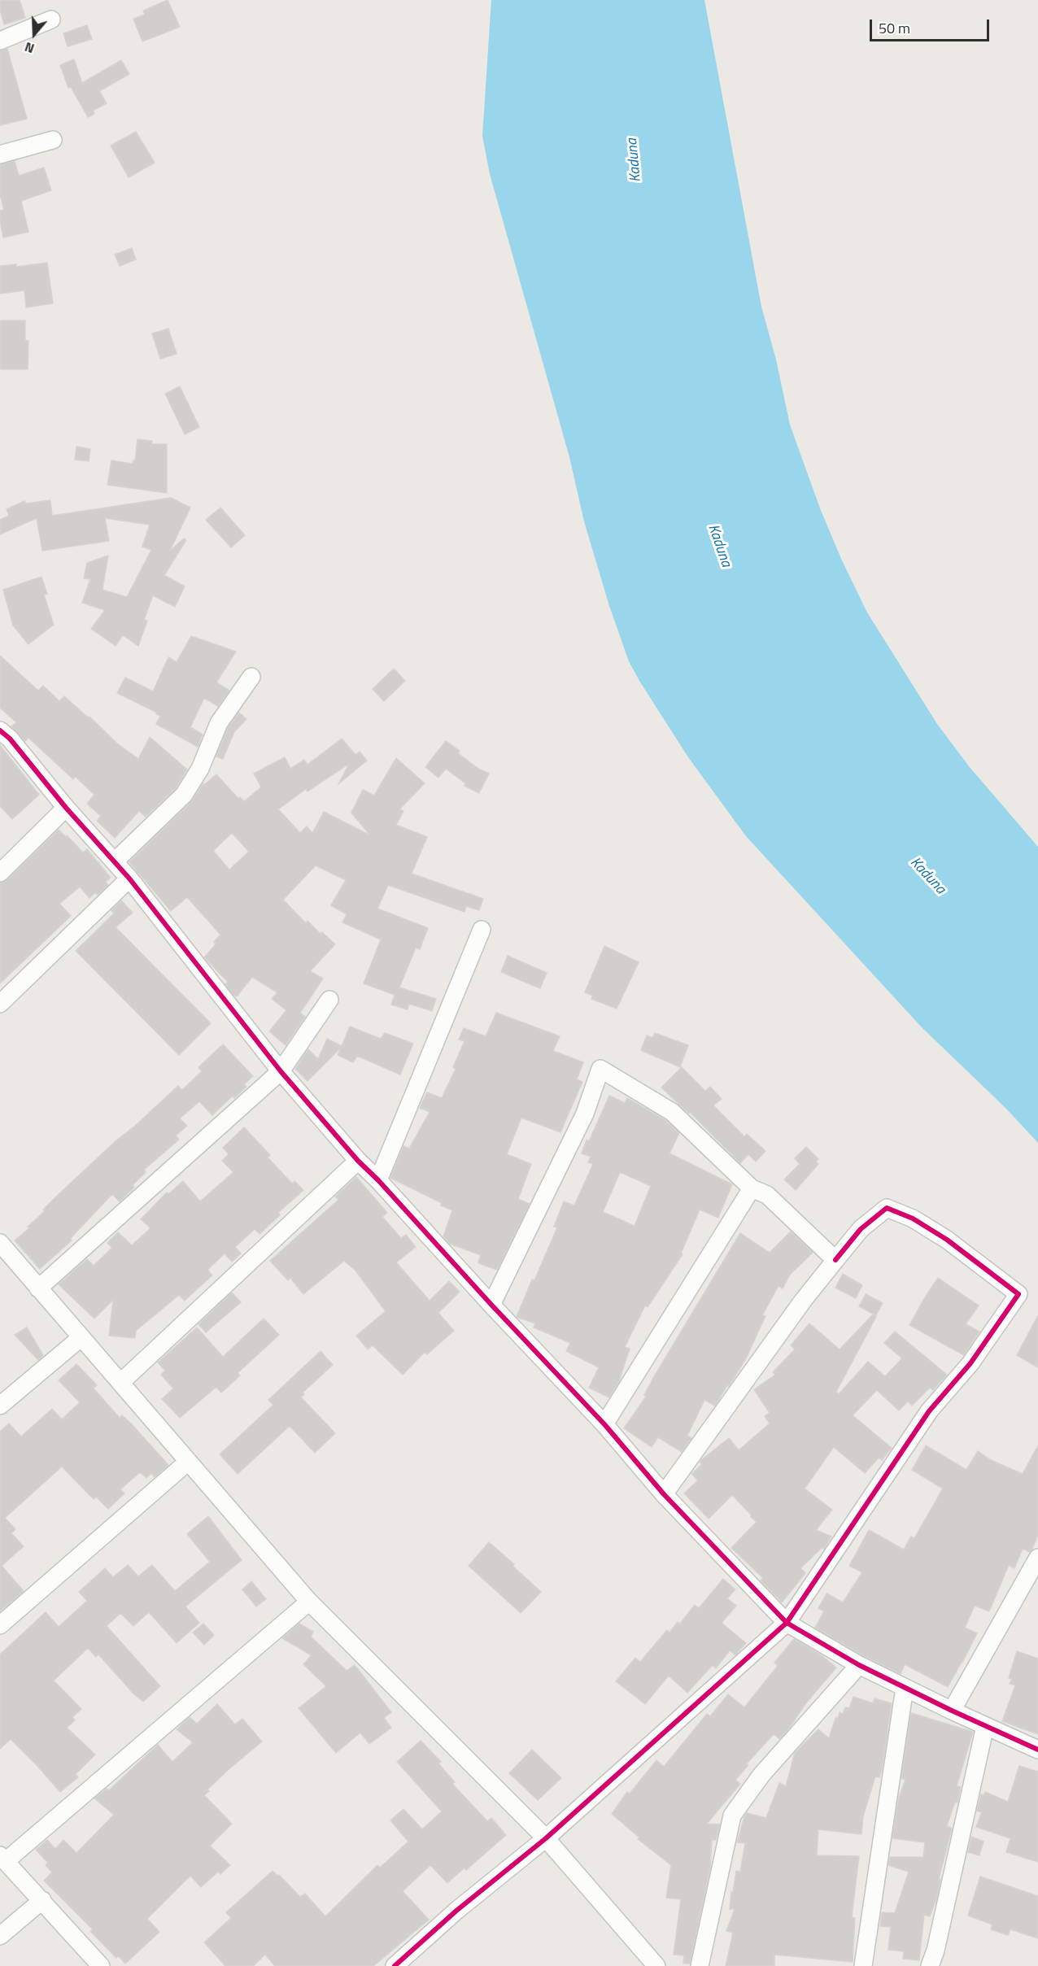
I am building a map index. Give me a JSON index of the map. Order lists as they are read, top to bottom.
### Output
{
  "water": ["Kaduna"],
  "scale_bar": "50 m",
  "north": "bottom"
}
